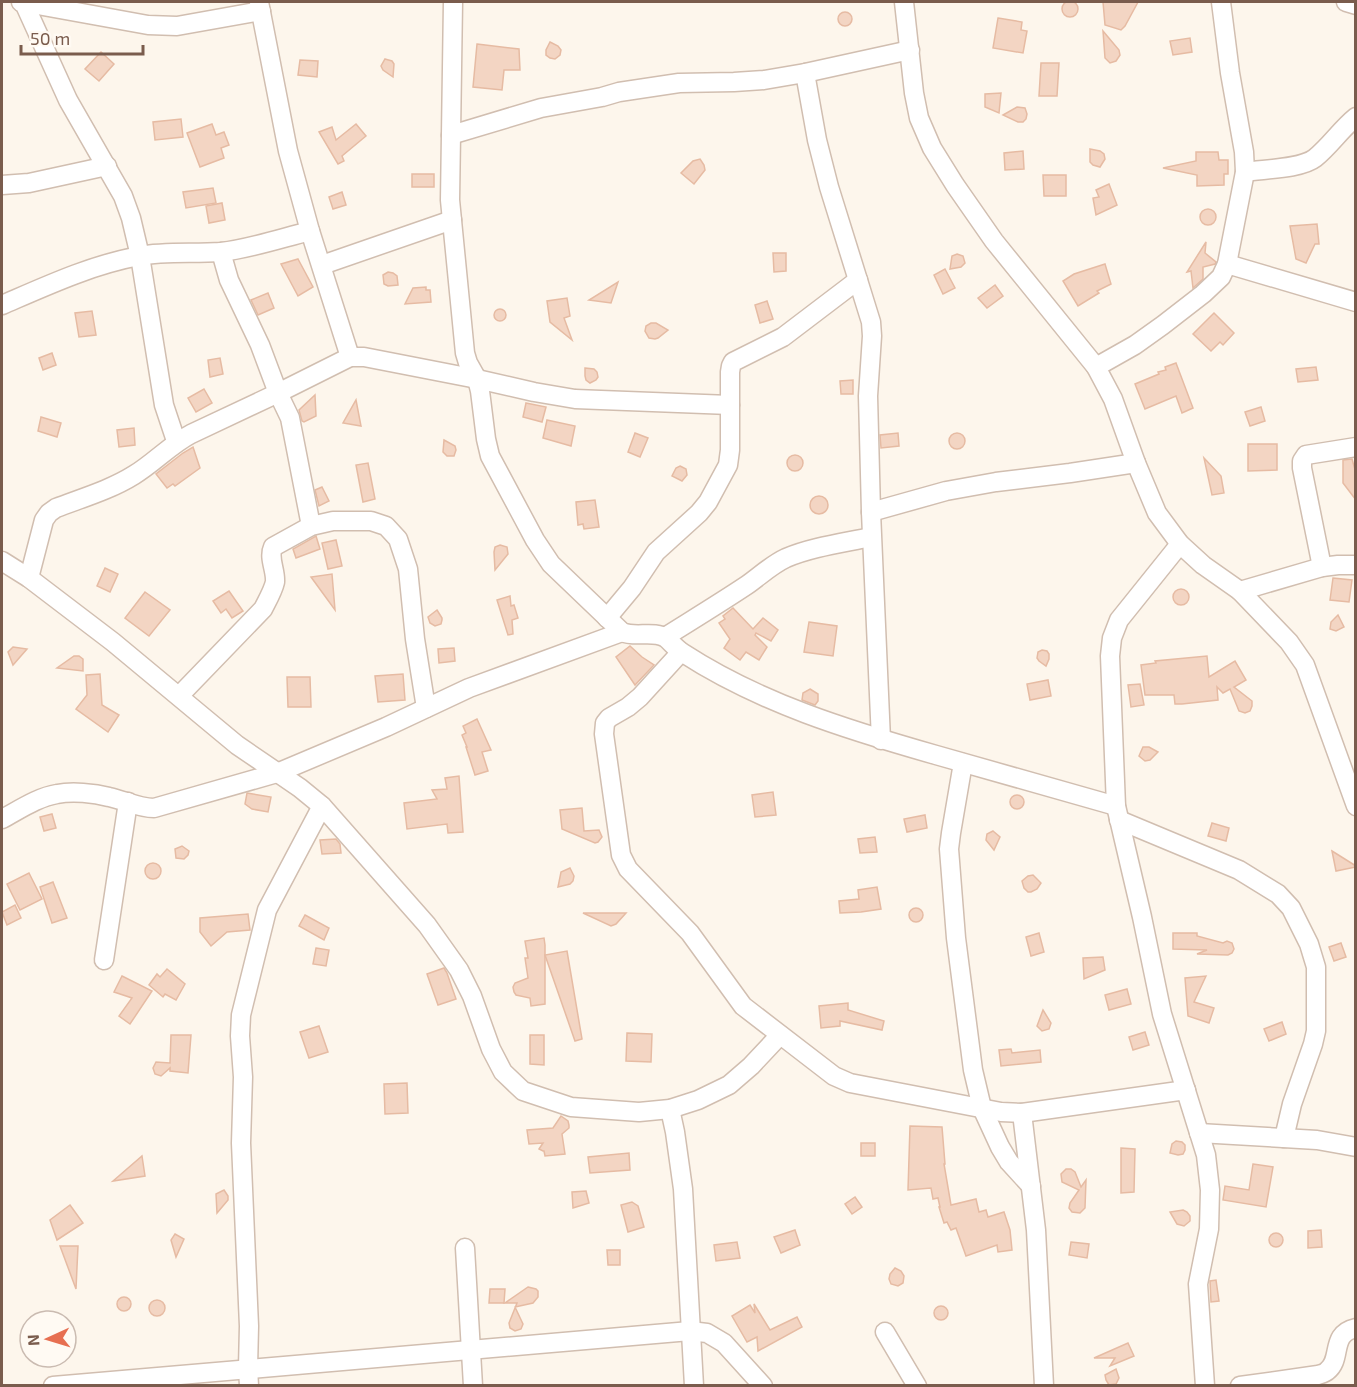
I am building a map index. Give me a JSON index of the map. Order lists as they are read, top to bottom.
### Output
{
  "scale_bar": "50 m",
  "north": "left"
}
